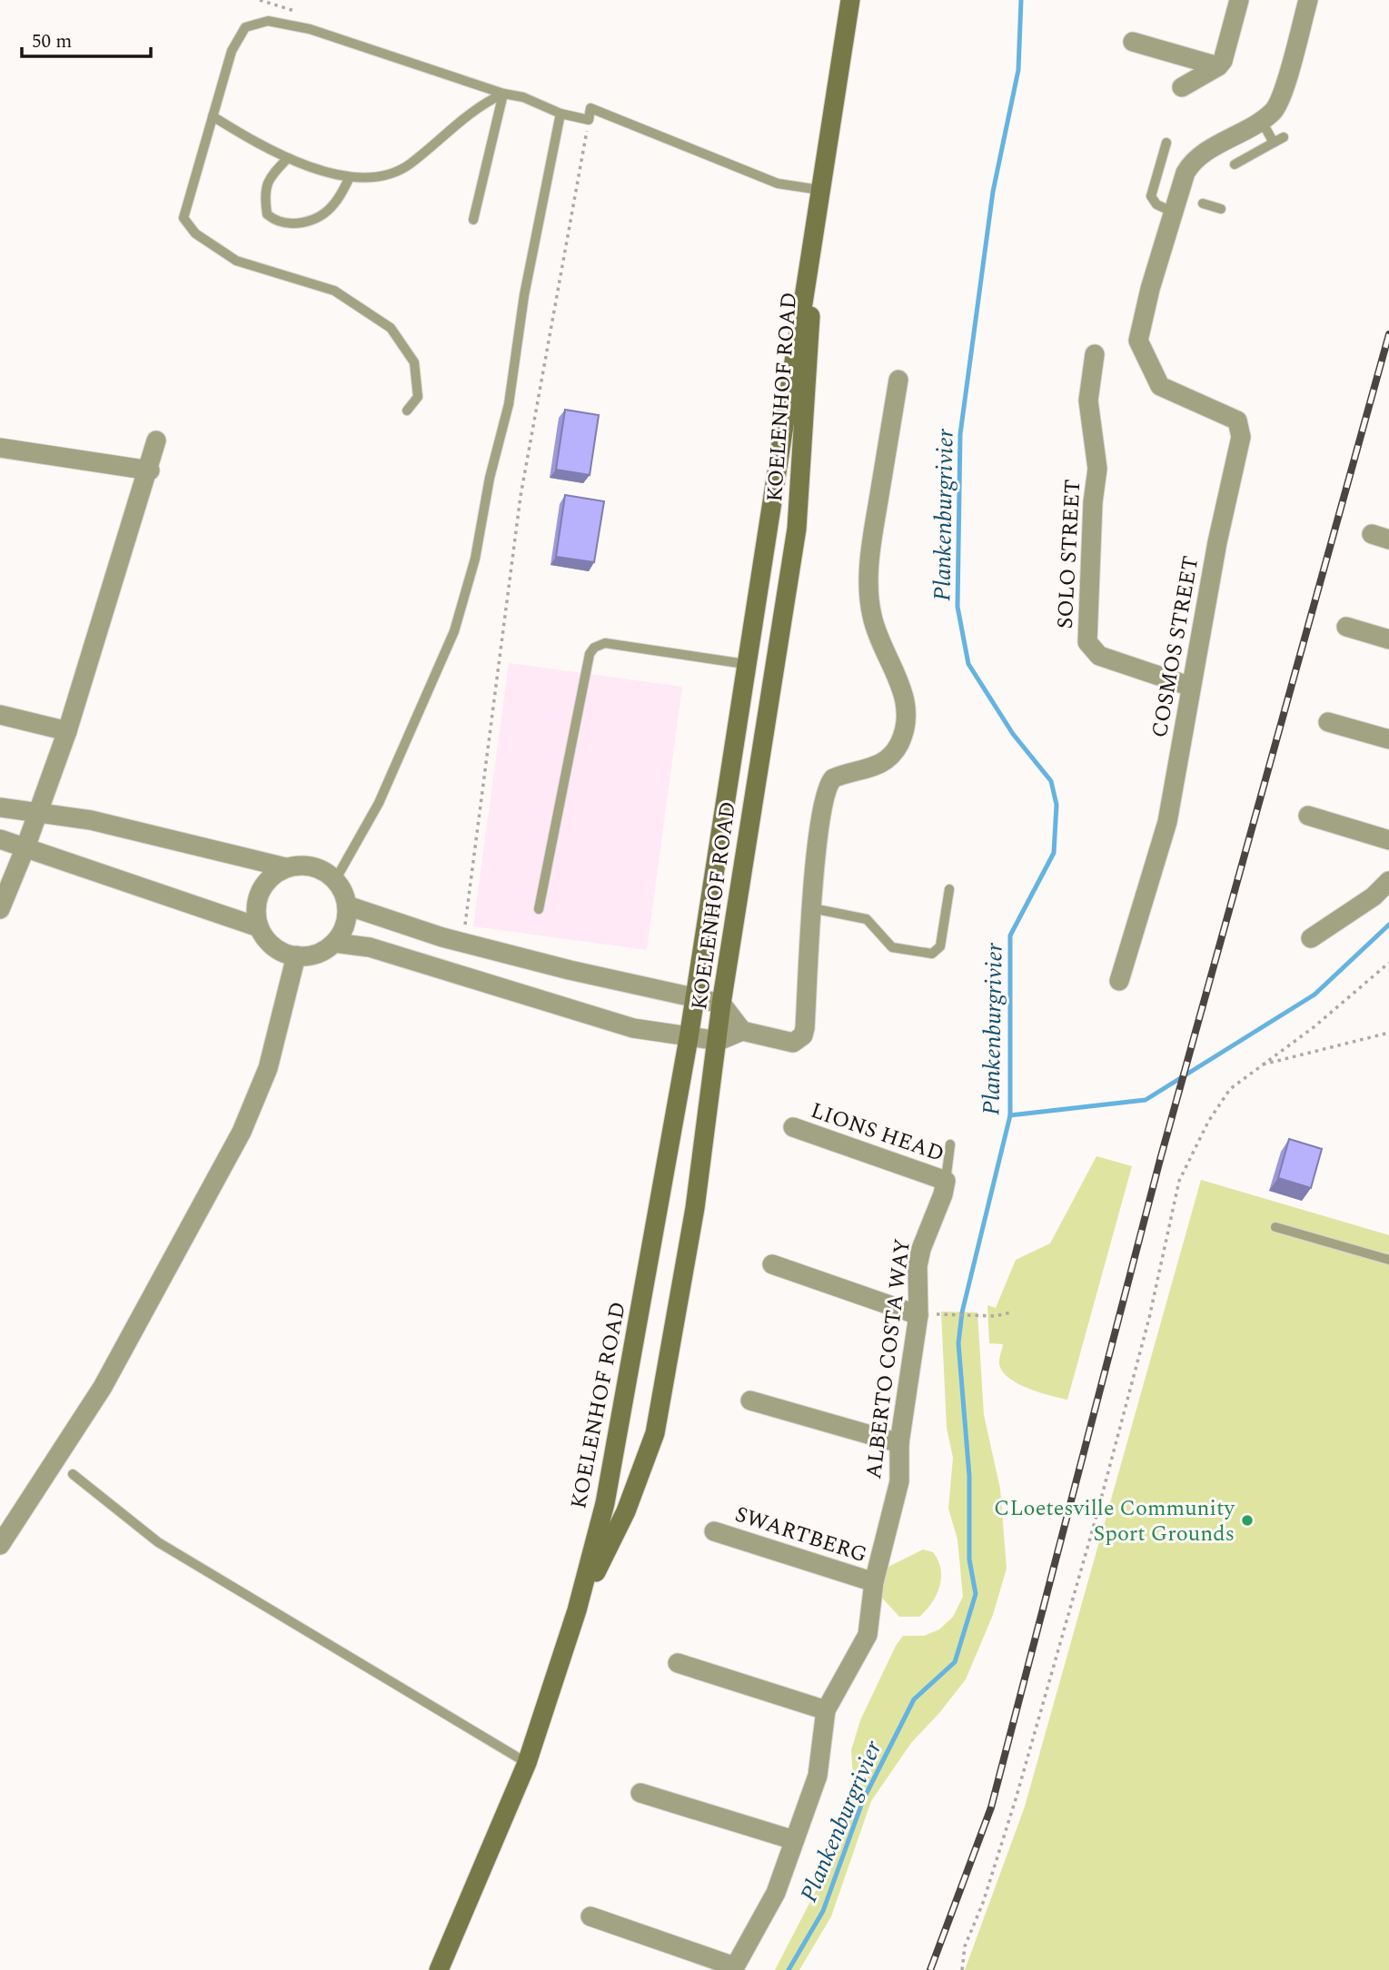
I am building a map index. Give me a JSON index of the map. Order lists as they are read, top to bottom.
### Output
{
  "streets": {
    "main road": ["KOELENHOF ROAD"],
    "street": [
      "SOLO STREET",
      "COSMOS STREET",
      "LIONS HEAD",
      "ALBERTO COSTA WAY",
      "SWARTBERG"
    ]
  },
  "crossings": [
    ["SOLO STREET", "COSMOS STREET"],
    ["LIONS HEAD", "ALBERTO COSTA WAY"],
    ["ALBERTO COSTA WAY", "SWARTBERG"]
  ],
  "water": ["Plankenburgrivier"],
  "places": ["CLoetesville Community Sport Grounds"],
  "scale_bar": "50 m"
}
